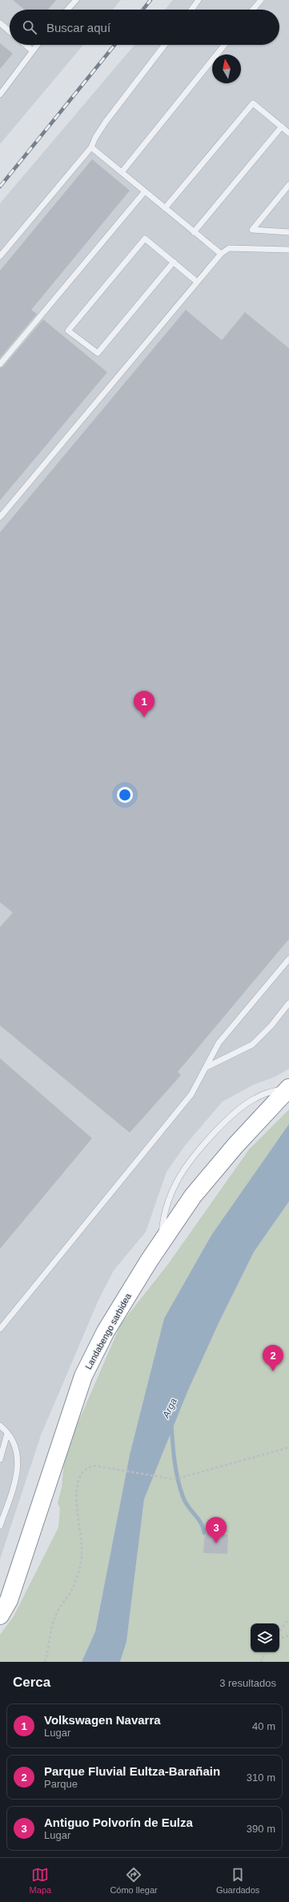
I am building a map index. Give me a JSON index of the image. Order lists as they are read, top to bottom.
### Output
{
  "streets": {
    "highway": ["Landabengo sarbidea"]
  },
  "water": ["Arga"],
  "north": "top",
  "page": {
    "search": "Buscar aquí",
    "pins": ["1", "2", "3"],
    "heading": ["Cerca", "3 resultados"],
    "list": [
      {
        "mark": "1",
        "name": "Volkswagen Navarra",
        "note": "Lugar",
        "value": "40 m"
      },
      {
        "mark": "2",
        "name": "Parque Fluvial Eultza-Barañain",
        "note": "Parque",
        "value": "310 m"
      },
      {
        "mark": "3",
        "name": "Antiguo Polvorín de Eulza",
        "note": "Lugar",
        "value": "390 m"
      }
    ],
    "nav": ["Mapa", "Cómo llegar", "Guardados"]
  }
}
